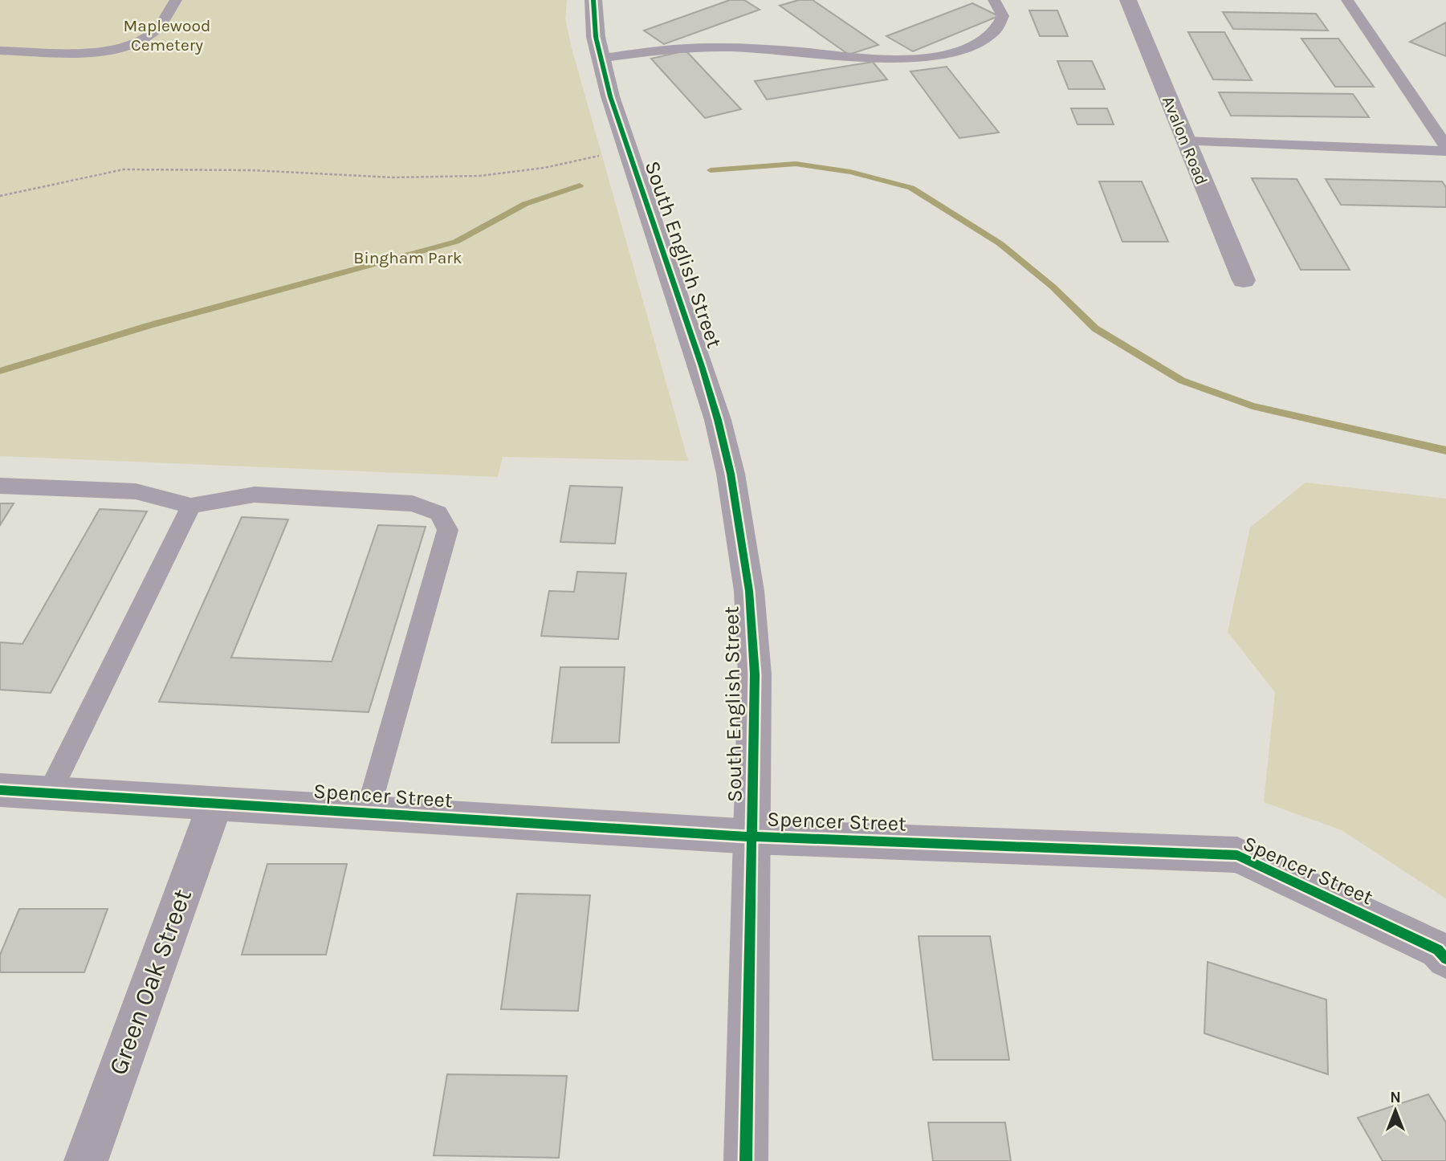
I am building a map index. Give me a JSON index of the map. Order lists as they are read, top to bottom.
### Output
{
  "streets": {
    "street": [
      "Avalon Road",
      "South English Street",
      "Spencer Street",
      "Green Oak Street"
    ]
  },
  "crossings": [
    ["South English Street", "Spencer Street"],
    ["Spencer Street", "Green Oak Street"]
  ],
  "parks": ["Maplewood Cemetery", "Bingham Park"],
  "north": "top"
}
